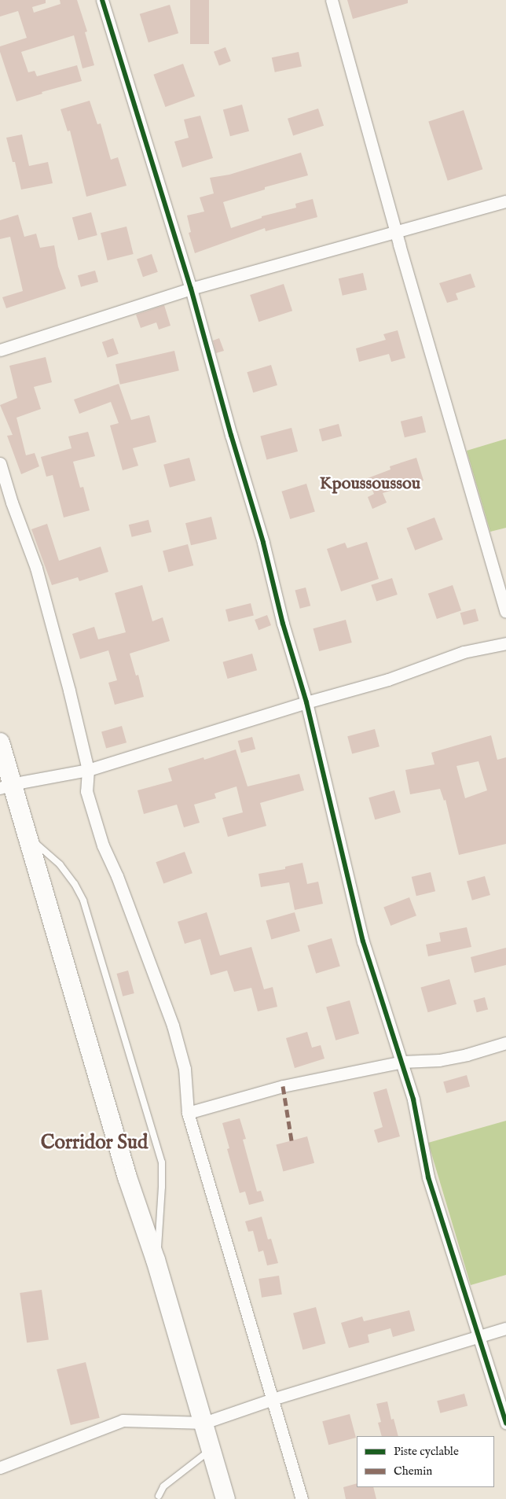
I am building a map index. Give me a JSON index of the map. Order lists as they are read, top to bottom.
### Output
{
  "districts": ["Kpoussoussou", "Corridor Sud"],
  "legend": ["Piste cyclable", "Chemin"]
}
